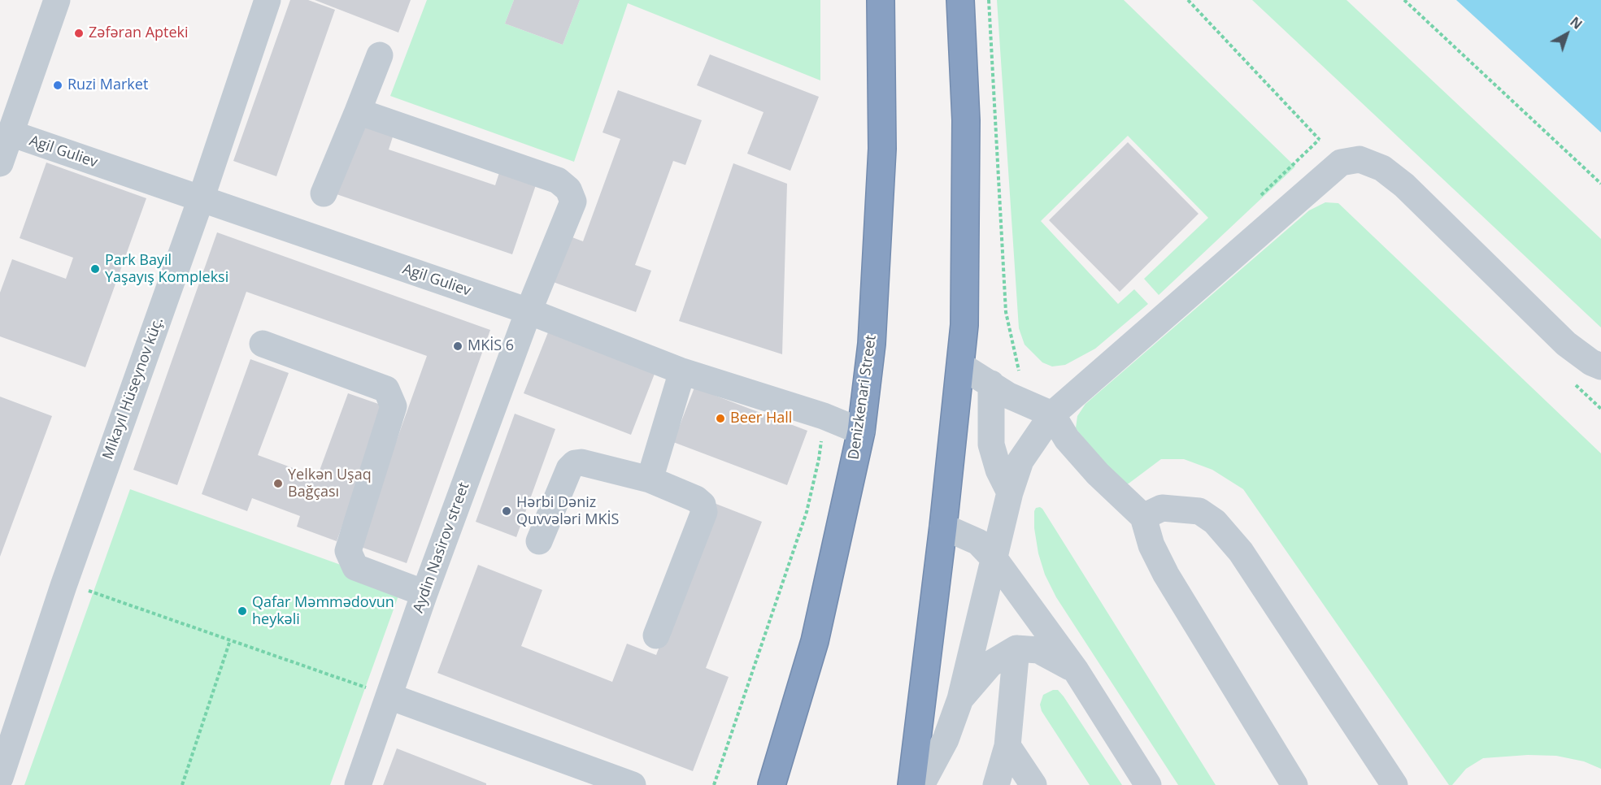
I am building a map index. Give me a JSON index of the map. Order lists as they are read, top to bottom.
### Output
{
  "streets": {
    "highway": ["Denizkenari Street"],
    "street": ["Agil Guliev", "Mikayıl Hüseynov küç.", "Aydin Nasirov street"]
  },
  "crossings": [
    ["Agil Guliev", "Mikayıl Hüseynov küç."],
    ["Agil Guliev", "Denizkenari Street"],
    ["Agil Guliev", "Aydin Nasirov street"]
  ],
  "places": [
    "Zəfəran Apteki",
    "Ruzi Market",
    "Park Bayil Yaşayış Kompleksi",
    "MKİS 6",
    "Beer Hall",
    "Yelkən Uşaq Bağçası",
    "Hərbi Dəniz Quvvələri MKİS",
    "Qafar Məmmədovun heykəli"
  ],
  "north": "top right"
}
